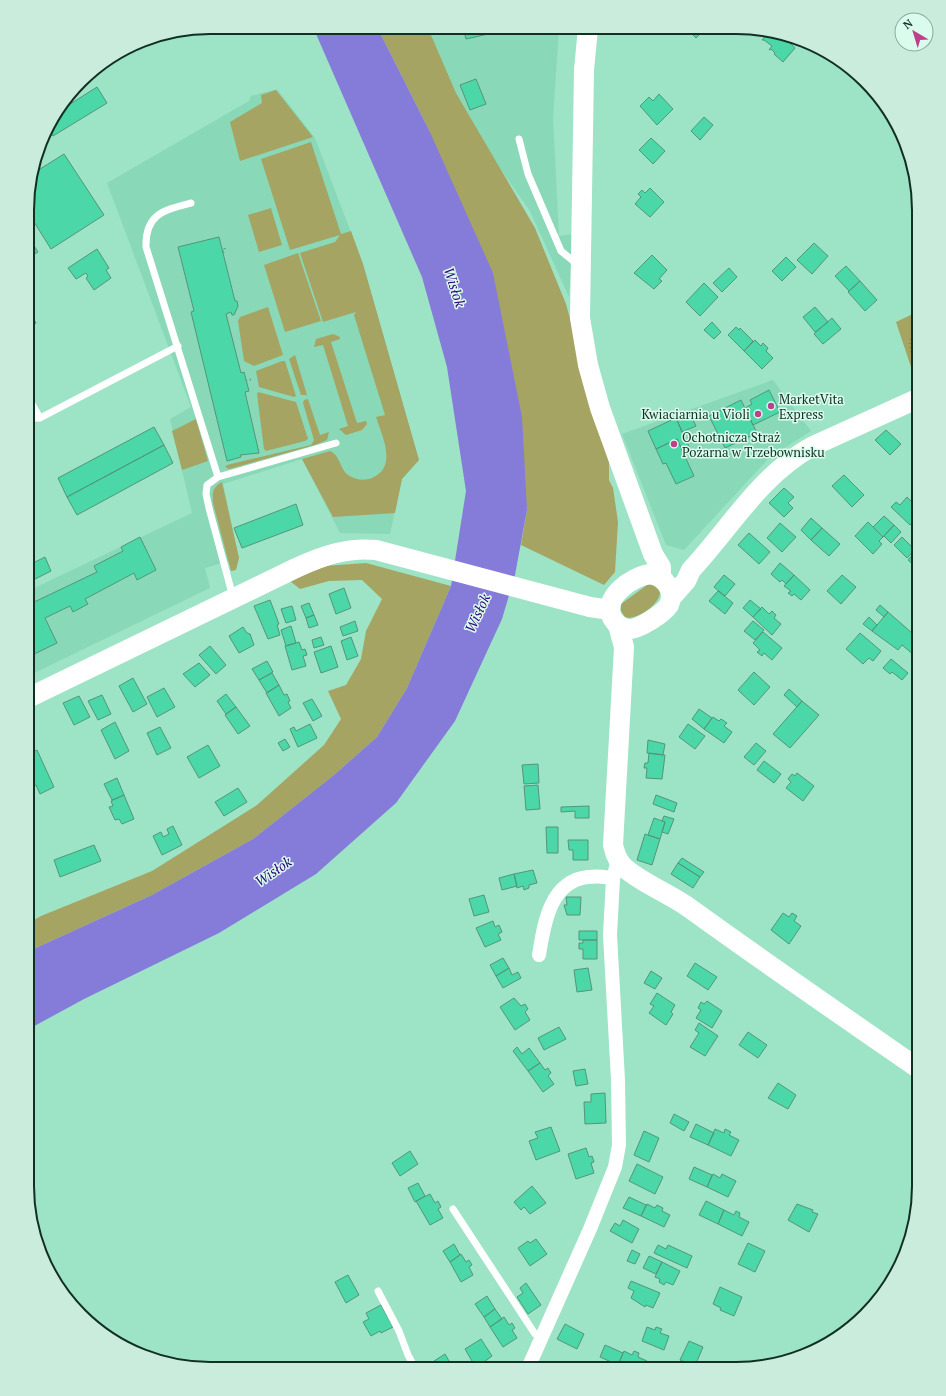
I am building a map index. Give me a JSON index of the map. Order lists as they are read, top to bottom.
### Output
{
  "water": ["Wisłok"],
  "places": ["MarketVita Express", "Kwiaciarnia u Violi", "Ochotnicza Straż Pożarna w Trzebownisku"],
  "north": "top left"
}
